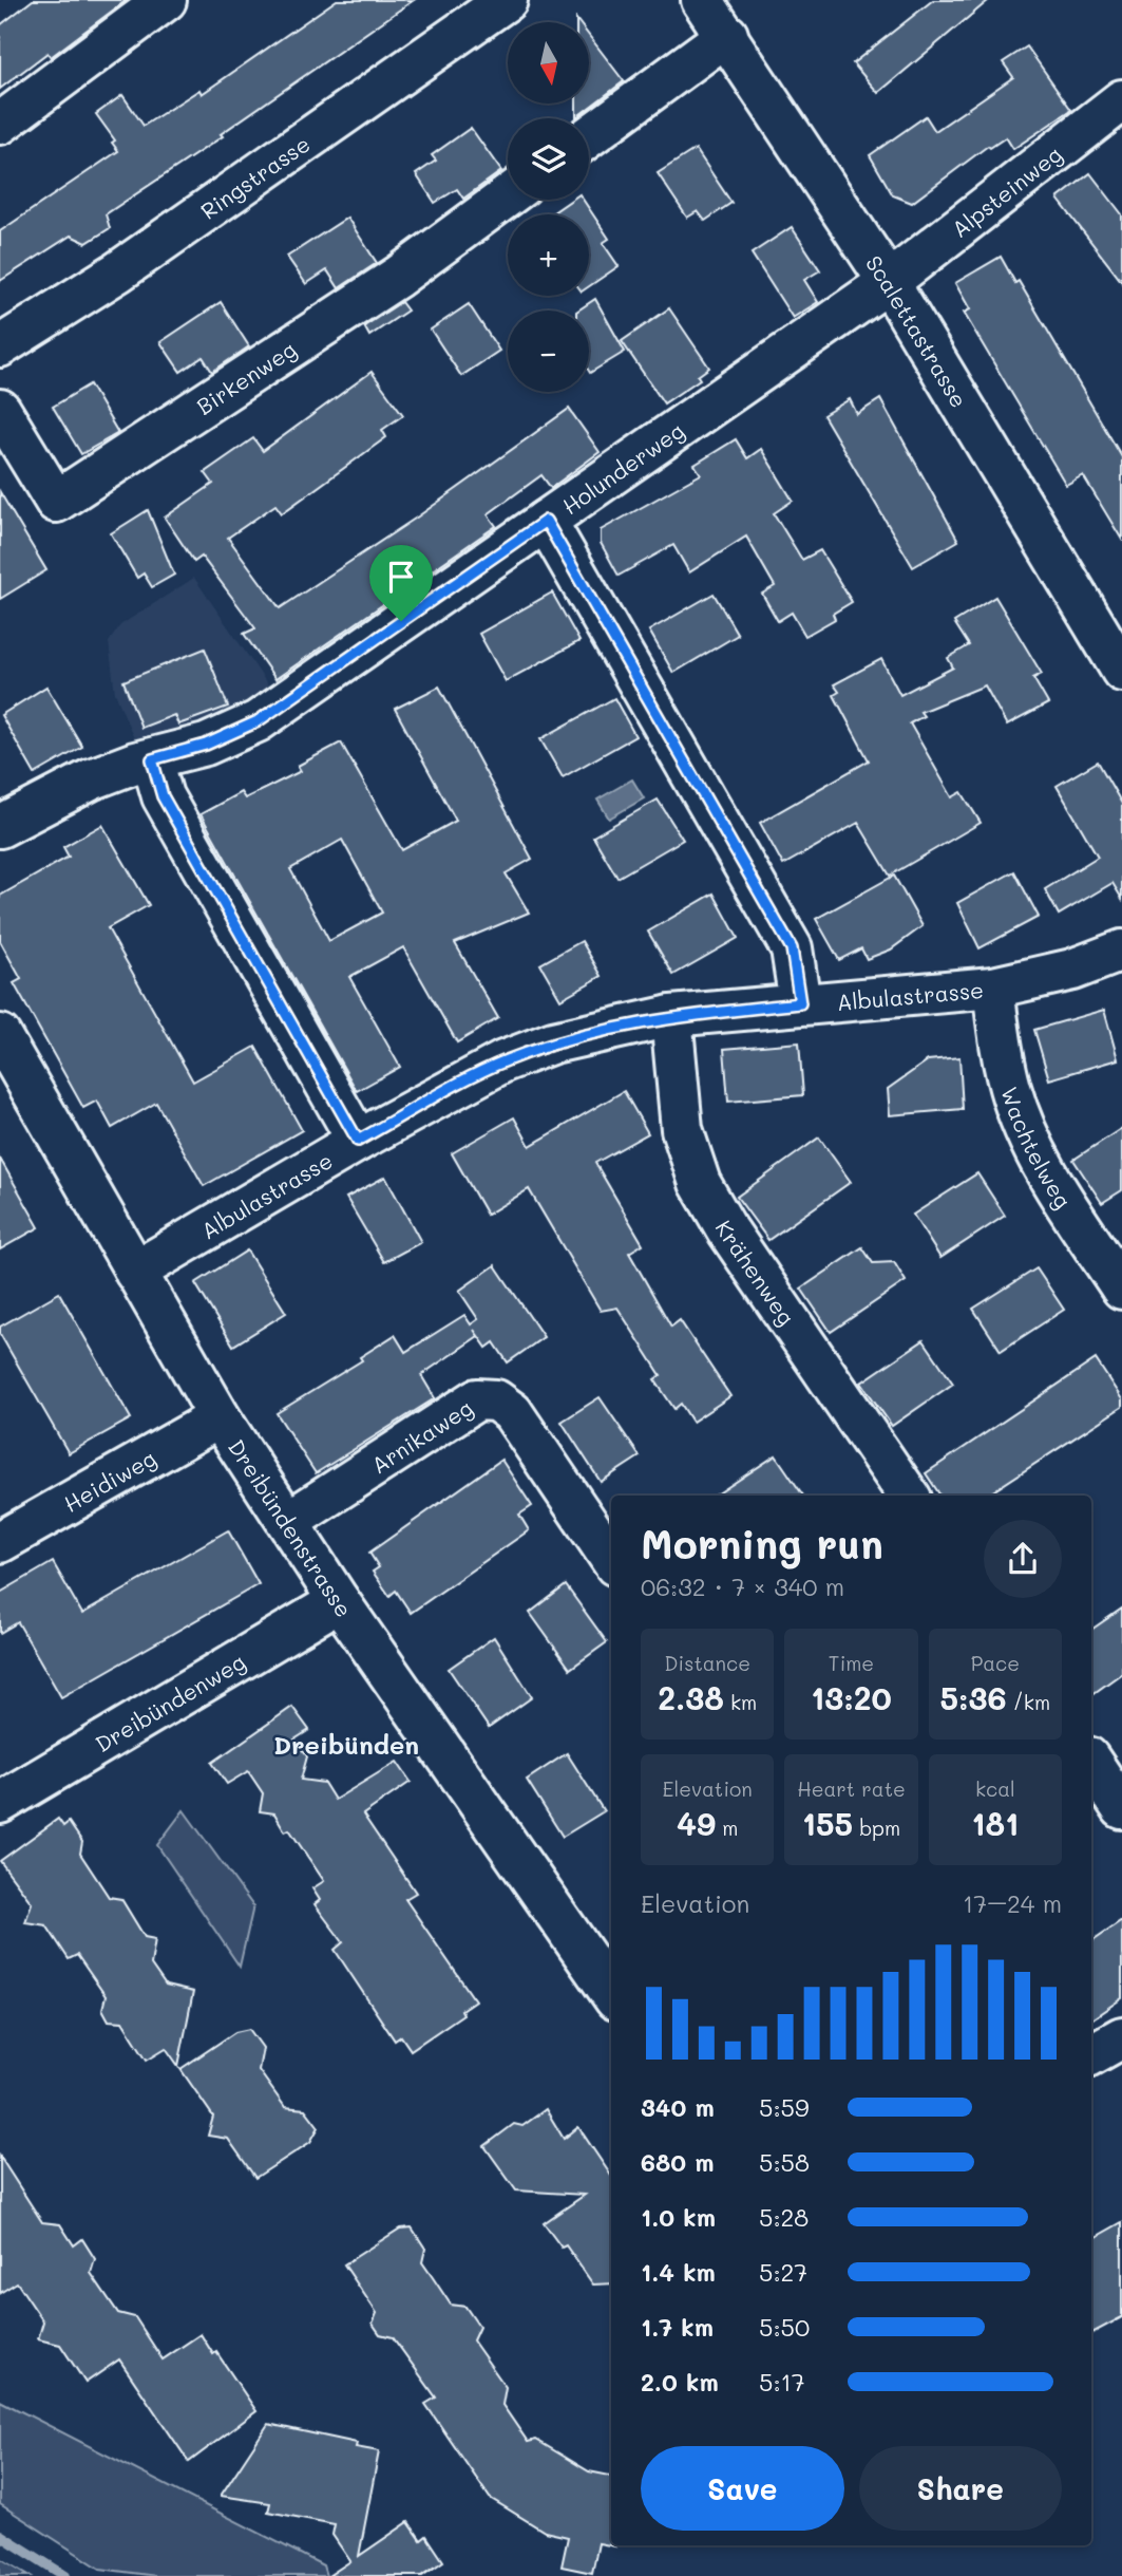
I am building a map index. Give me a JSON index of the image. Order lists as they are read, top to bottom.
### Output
{
  "streets": {
    "street": [
      "Ringstrasse",
      "Alpsteinweg",
      "Scalettastrasse",
      "Birkenweg",
      "Holunderweg",
      "Albulastrasse",
      "Wachtelweg",
      "Krähenweg",
      "Arnikaweg",
      "Heidiweg",
      "Dreibündenstrasse",
      "Dreibündenweg"
    ]
  },
  "crossings": [
    ["Alpsteinweg", "Scalettastrasse"],
    ["Alpsteinweg", "Holunderweg"],
    ["Scalettastrasse", "Holunderweg"],
    ["Albulastrasse", "Wachtelweg"],
    ["Albulastrasse", "Krähenweg"],
    ["Albulastrasse", "Dreibündenstrasse"],
    ["Arnikaweg", "Dreibündenstrasse"],
    ["Heidiweg", "Dreibündenstrasse"],
    ["Dreibündenstrasse", "Dreibündenweg"]
  ],
  "districts": ["Dreibünden"],
  "north": "bottom",
  "page": {
    "map_buttons": ["+", "−"],
    "heading": ["Morning run", "06:32 · 7 × 340 m"],
    "stats": [
      ["Distance", "2.38 km"],
      ["Time", "13:20"],
      ["Pace", "5:36 /km"],
      ["Elevation", "49 m"],
      ["Heart rate", "155 bpm"],
      ["kcal", "181"]
    ],
    "chart": ["Elevation", "17–24 m"],
    "list": [
      {
        "name": "340 m",
        "note": "5:59"
      },
      {
        "name": "680 m",
        "note": "5:58"
      },
      {
        "name": "1.0 km",
        "note": "5:28"
      },
      {
        "name": "1.4 km",
        "note": "5:27"
      },
      {
        "name": "1.7 km",
        "note": "5:50"
      },
      {
        "name": "2.0 km",
        "note": "5:17"
      }
    ],
    "buttons": ["Save", "Share"]
  }
}
